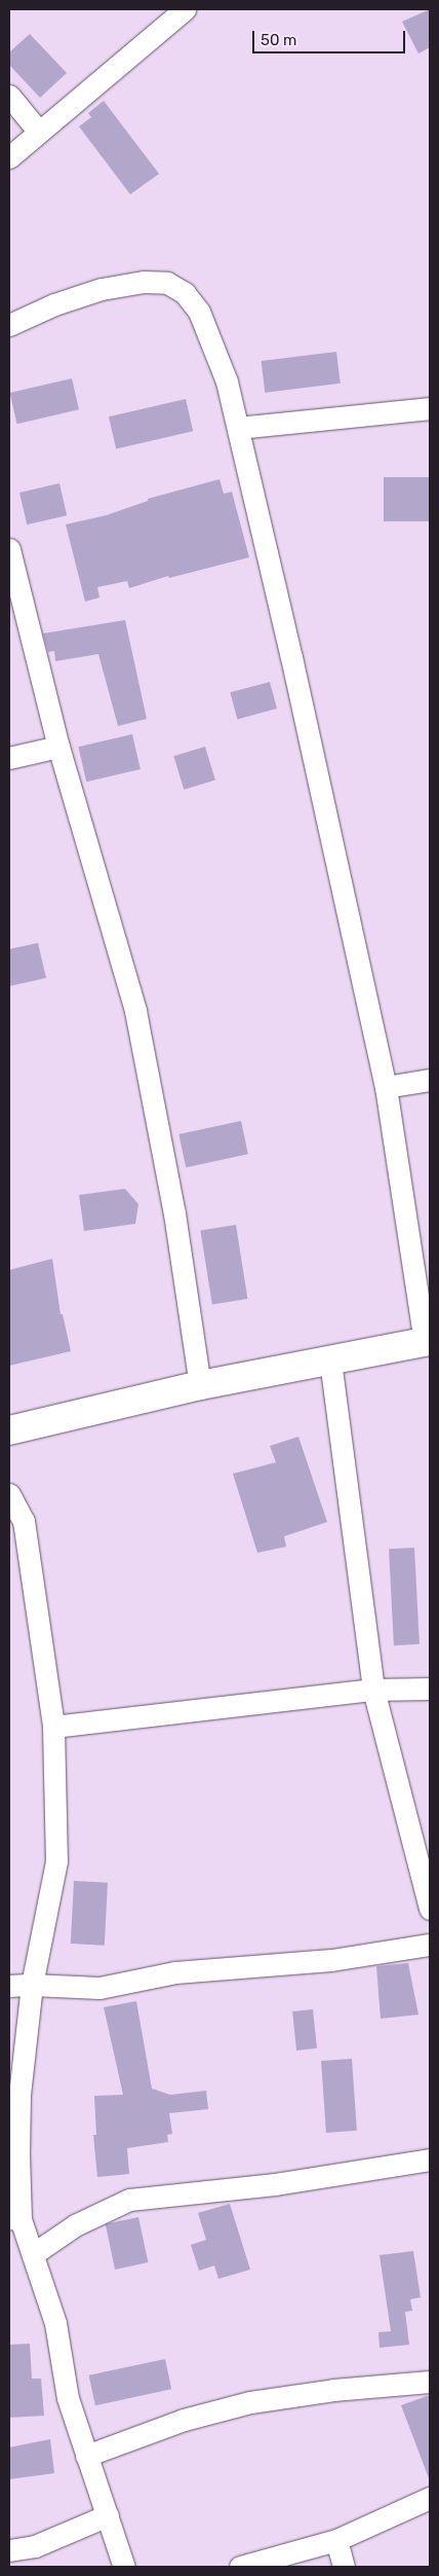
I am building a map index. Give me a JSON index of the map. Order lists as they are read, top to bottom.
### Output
{
  "scale_bar": "50 m"
}
